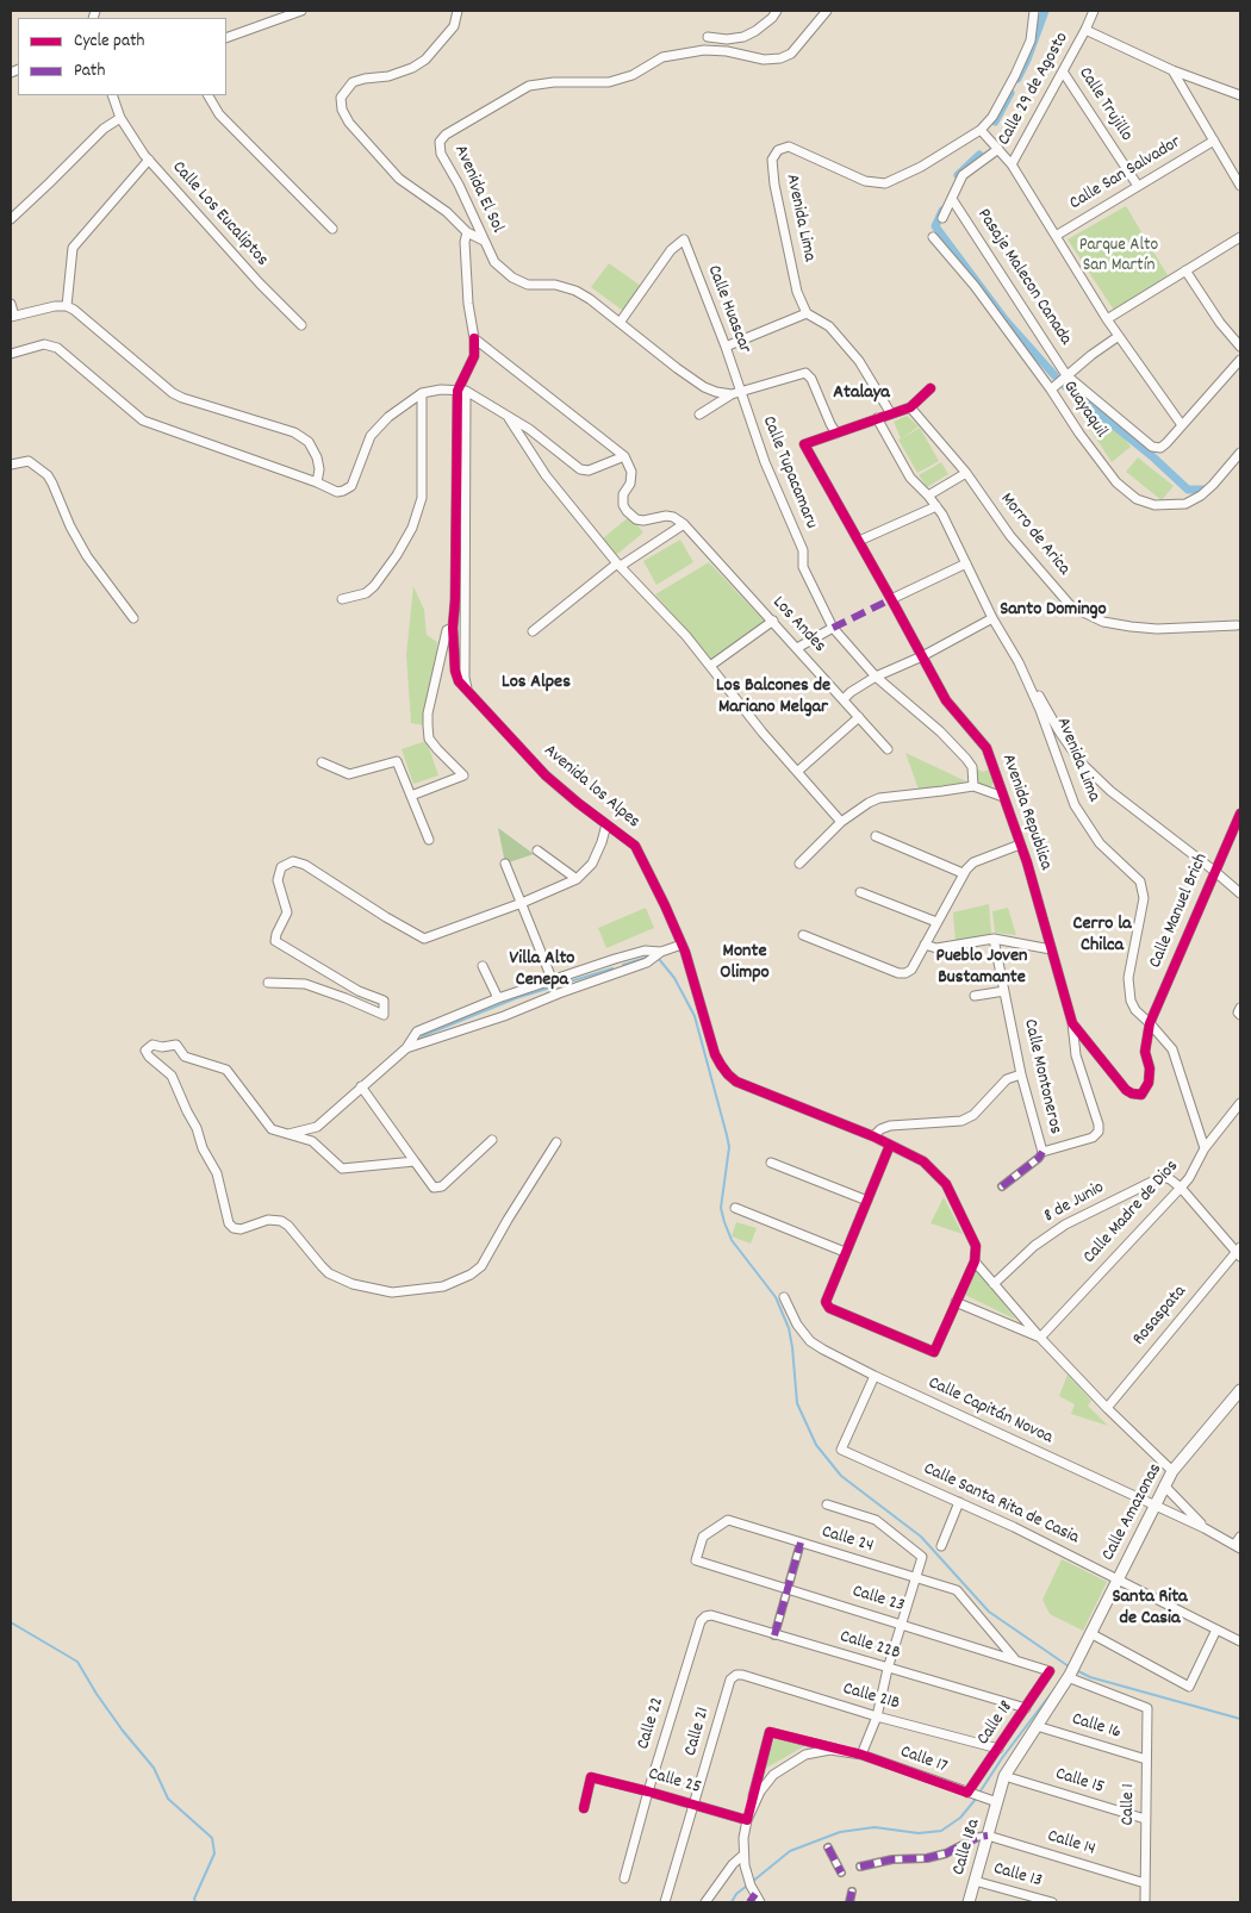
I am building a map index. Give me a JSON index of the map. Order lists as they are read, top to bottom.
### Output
{
  "streets": {
    "street": [
      "Calle 29 de Agosto",
      "Calle Trujillo",
      "Calle San Salvador",
      "Avenida El Sol",
      "Calle Los Eucaliptos",
      "Avenida Lima",
      "Pasaje Malecon Canada",
      "Calle Huascar",
      "Guayaquil",
      "Calle Tupacamaru",
      "Morro de Arica",
      "Los Andes",
      "Avenida los Alpes",
      "Avenida Republica",
      "Calle Manuel Brich",
      "Calle Montoneros",
      "8 de Junio",
      "Calle Madre de Dios",
      "Rosaspata",
      "Calle Capitán Novoa",
      "Calle Santa Rita de Casia",
      "Calle Amazonas",
      "Calle 24",
      "Calle 23",
      "Calle 22B",
      "Calle 21B",
      "Calle 22",
      "Calle 18",
      "Calle 16",
      "Calle 21",
      "Calle 17",
      "Calle 25",
      "Calle 15",
      "Calle 1",
      "Calle 14",
      "Calle 18a",
      "Calle 13"
    ]
  },
  "crossings": [
    ["Calle 29 de Agosto", "Calle Trujillo"],
    ["Calle Trujillo", "Calle San Salvador"],
    ["Avenida El Sol", "Calle Huascar"],
    ["Avenida El Sol", "Calle Tupacamaru"],
    ["Avenida Lima", "Avenida Republica"],
    ["Avenida Lima", "Calle Manuel Brich"],
    ["Avenida Lima", "Calle Madre de Dios"],
    ["Calle Huascar", "Calle Tupacamaru"],
    ["Avenida Republica", "Calle Manuel Brich"],
    ["8 de Junio", "Calle Madre de Dios"],
    ["Calle Capitán Novoa", "Calle Santa Rita de Casia"],
    ["Calle Capitán Novoa", "Calle Amazonas"],
    ["Calle Santa Rita de Casia", "Calle Amazonas"],
    ["Calle Amazonas", "Calle 18"],
    ["Calle Amazonas", "Calle 1"],
    ["Calle 24", "Calle 23"],
    ["Calle 23", "Calle 18"],
    ["Calle 22B", "Calle 22"],
    ["Calle 22B", "Calle 18"],
    ["Calle 21B", "Calle 18"],
    ["Calle 21B", "Calle 21"],
    ["Calle 22", "Calle 25"],
    ["Calle 18", "Calle 16"],
    ["Calle 18", "Calle 17"],
    ["Calle 18", "Calle 15"],
    ["Calle 18", "Calle 1"],
    ["Calle 18", "Calle 18a"],
    ["Calle 16", "Calle 1"],
    ["Calle 21", "Calle 25"],
    ["Calle 17", "Calle 25"],
    ["Calle 17", "Calle 18a"],
    ["Calle 15", "Calle 1"],
    ["Calle 1", "Calle 14"],
    ["Calle 14", "Calle 18a"],
    ["Calle 18a", "Calle 13"]
  ],
  "districts": [
    "Atalaya",
    "Santo Domingo",
    "Los Alpes",
    "Los Balcones de Mariano Melgar",
    "Cerro la Chilca",
    "Monte Olimpo",
    "Pueblo Joven Bustamante",
    "Villa Alto Cenepa",
    "Santa Rita de Casia"
  ],
  "parks": ["Parque Alto San Martín"],
  "legend": ["Cycle path", "Path"]
}
